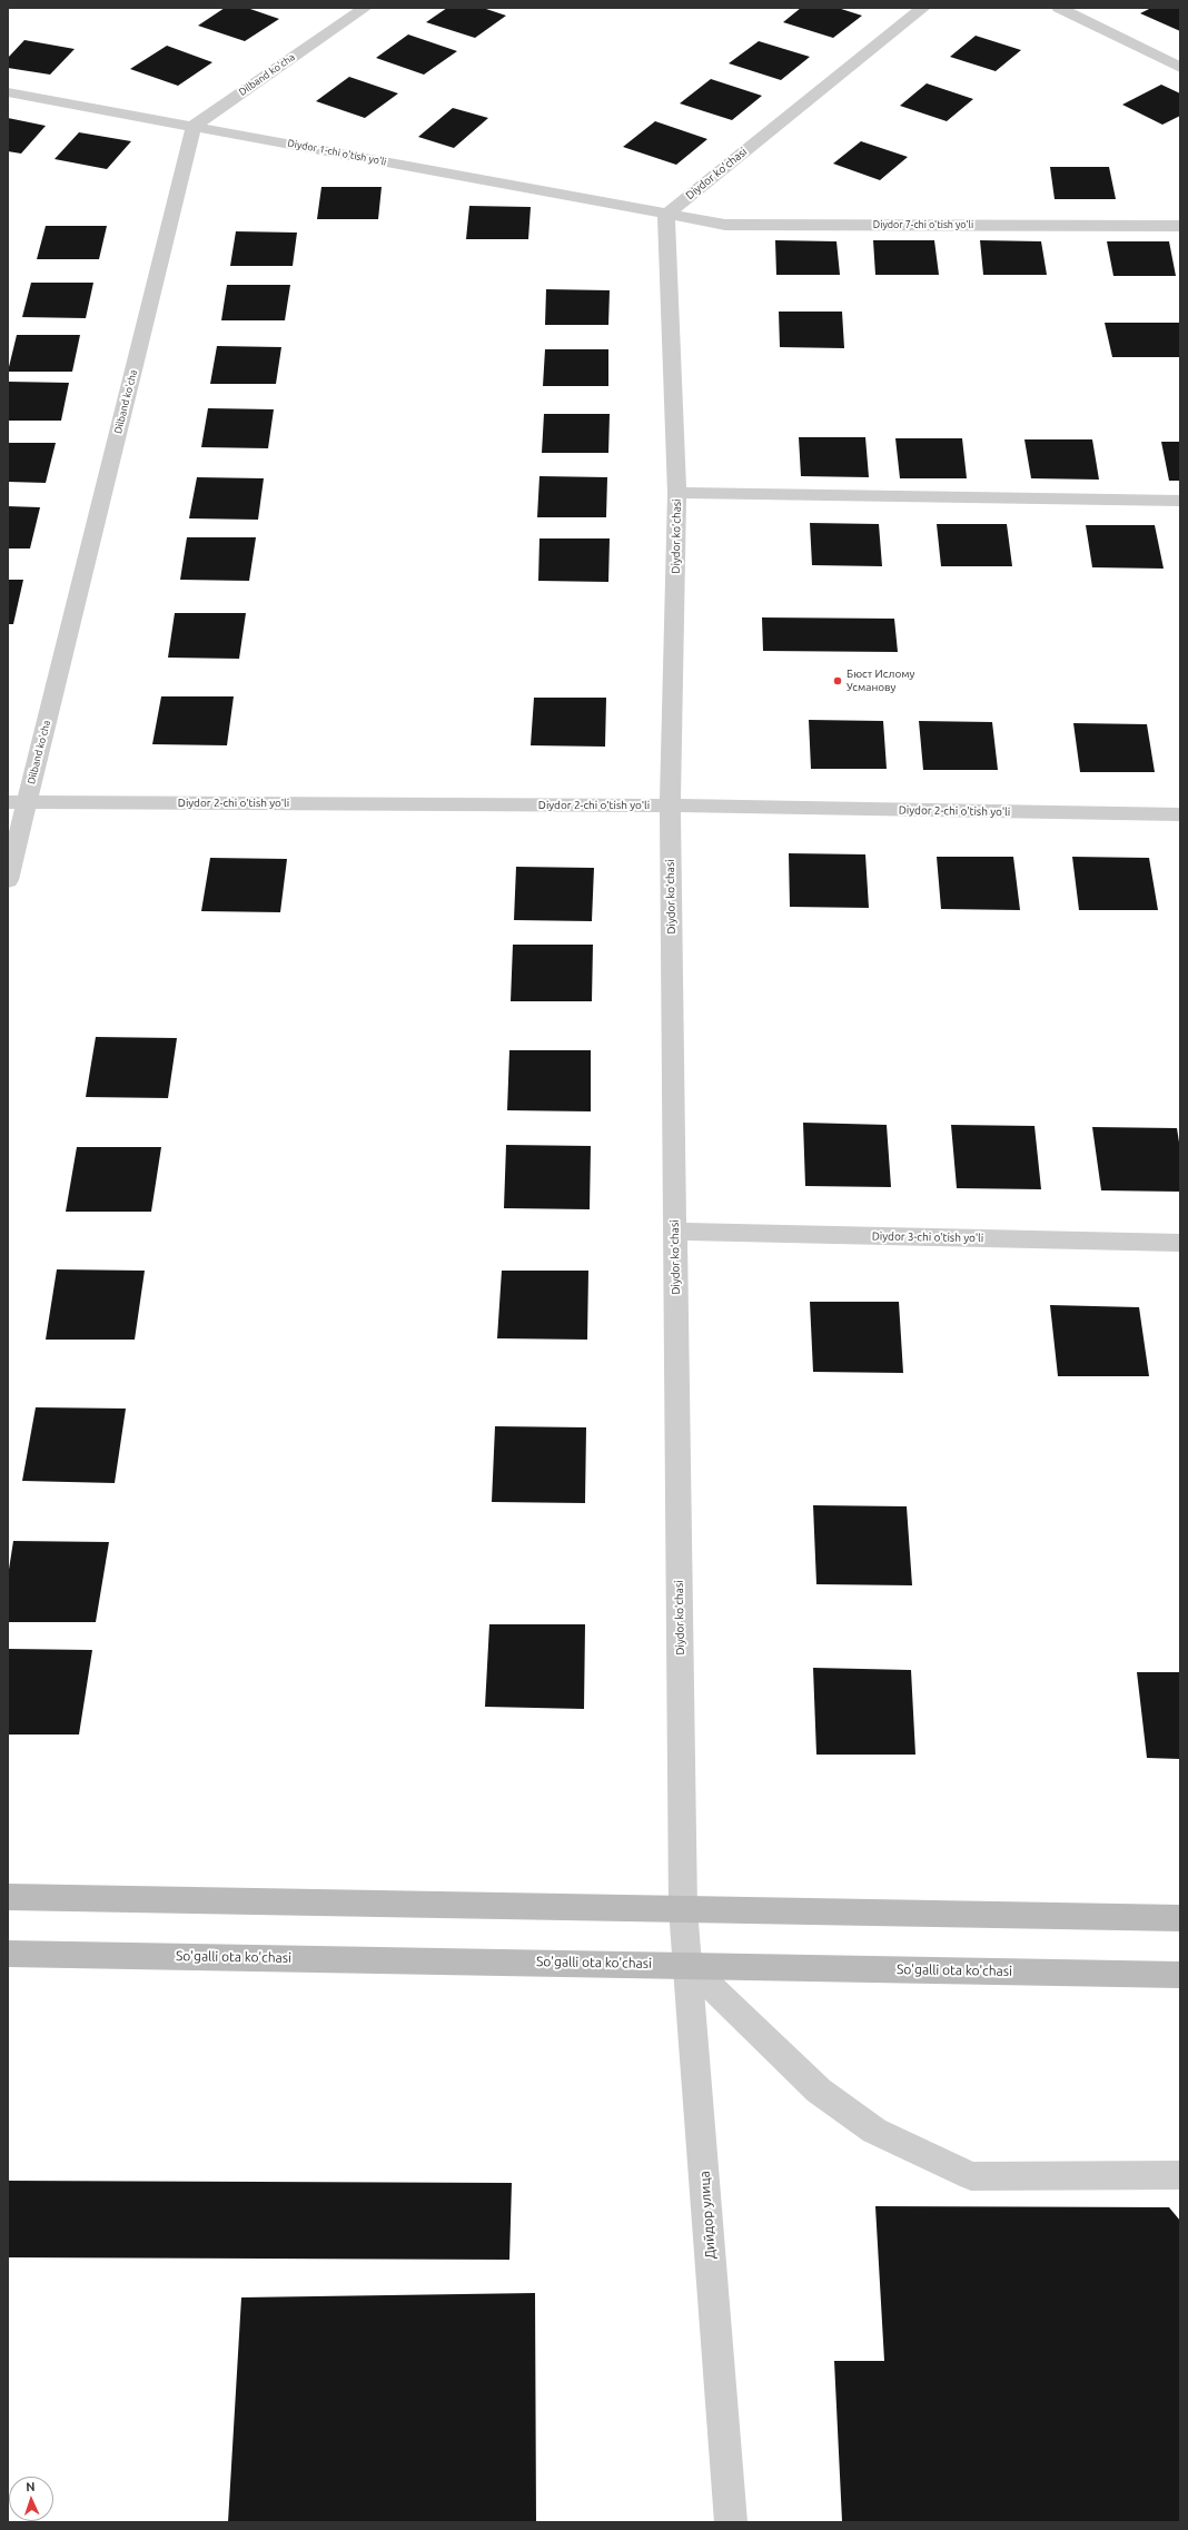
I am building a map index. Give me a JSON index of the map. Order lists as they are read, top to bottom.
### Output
{
  "streets": {
    "main road": ["So'galli ota ko'chasi"],
    "street": [
      "Dilband ko'cha",
      "Diydor 1-chi o'tish yo'li",
      "Diydor ko'chasi",
      "Diydor 7-chi o'tish yo'li",
      "Diydor 2-chi o'tish yo'li",
      "Diydor 3-chi o'tish yo'li",
      "Дийдор улица"
    ]
  },
  "crossings": [
    ["Dilband ko'cha", "Diydor 1-chi o'tish yo'li"],
    ["Dilband ko'cha", "Diydor 2-chi o'tish yo'li"],
    ["Diydor 1-chi o'tish yo'li", "Diydor ko'chasi"],
    ["Diydor 1-chi o'tish yo'li", "Diydor 7-chi o'tish yo'li"],
    ["Diydor ko'chasi", "Diydor 7-chi o'tish yo'li"],
    ["Diydor ko'chasi", "Diydor 2-chi o'tish yo'li"],
    ["Diydor ko'chasi", "Diydor 3-chi o'tish yo'li"],
    ["Diydor ko'chasi", "Дийдор улица"],
    ["So'galli ota ko'chasi", "Дийдор улица"]
  ],
  "places": ["Бюст Ислому Усманову"],
  "north": "top"
}
